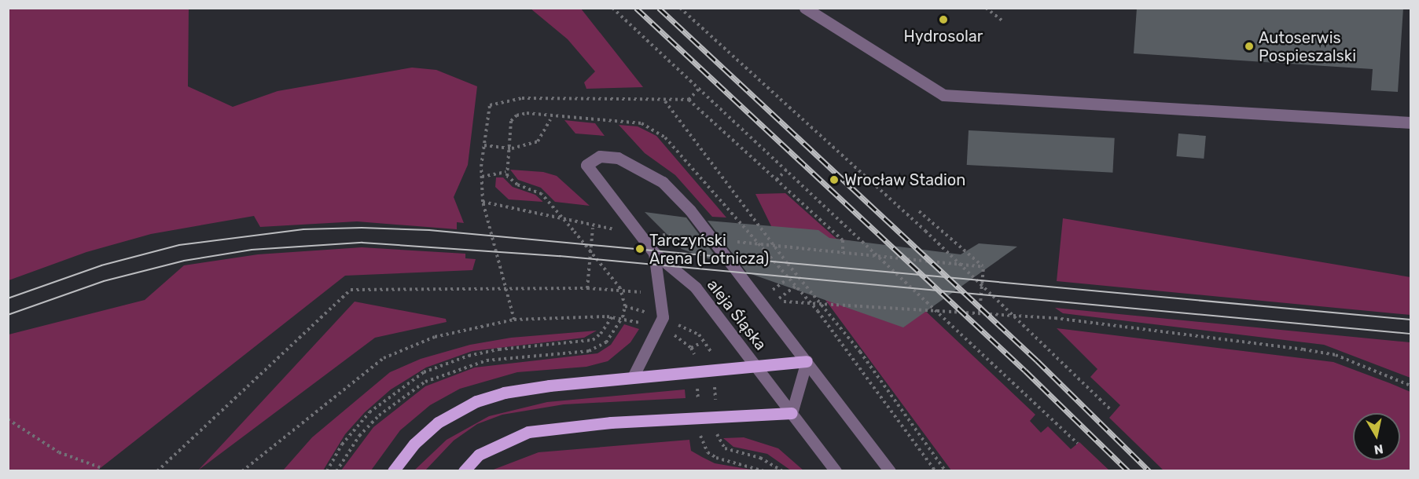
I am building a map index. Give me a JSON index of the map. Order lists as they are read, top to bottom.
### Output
{
  "streets": {
    "street": ["aleja Śląska"]
  },
  "places": [
    "Hydrosolar",
    "Autoserwis Pospieszalski",
    "Wrocław Stadion",
    "Tarczyński Arena (Lotnicza)"
  ],
  "north": "bottom"
}
